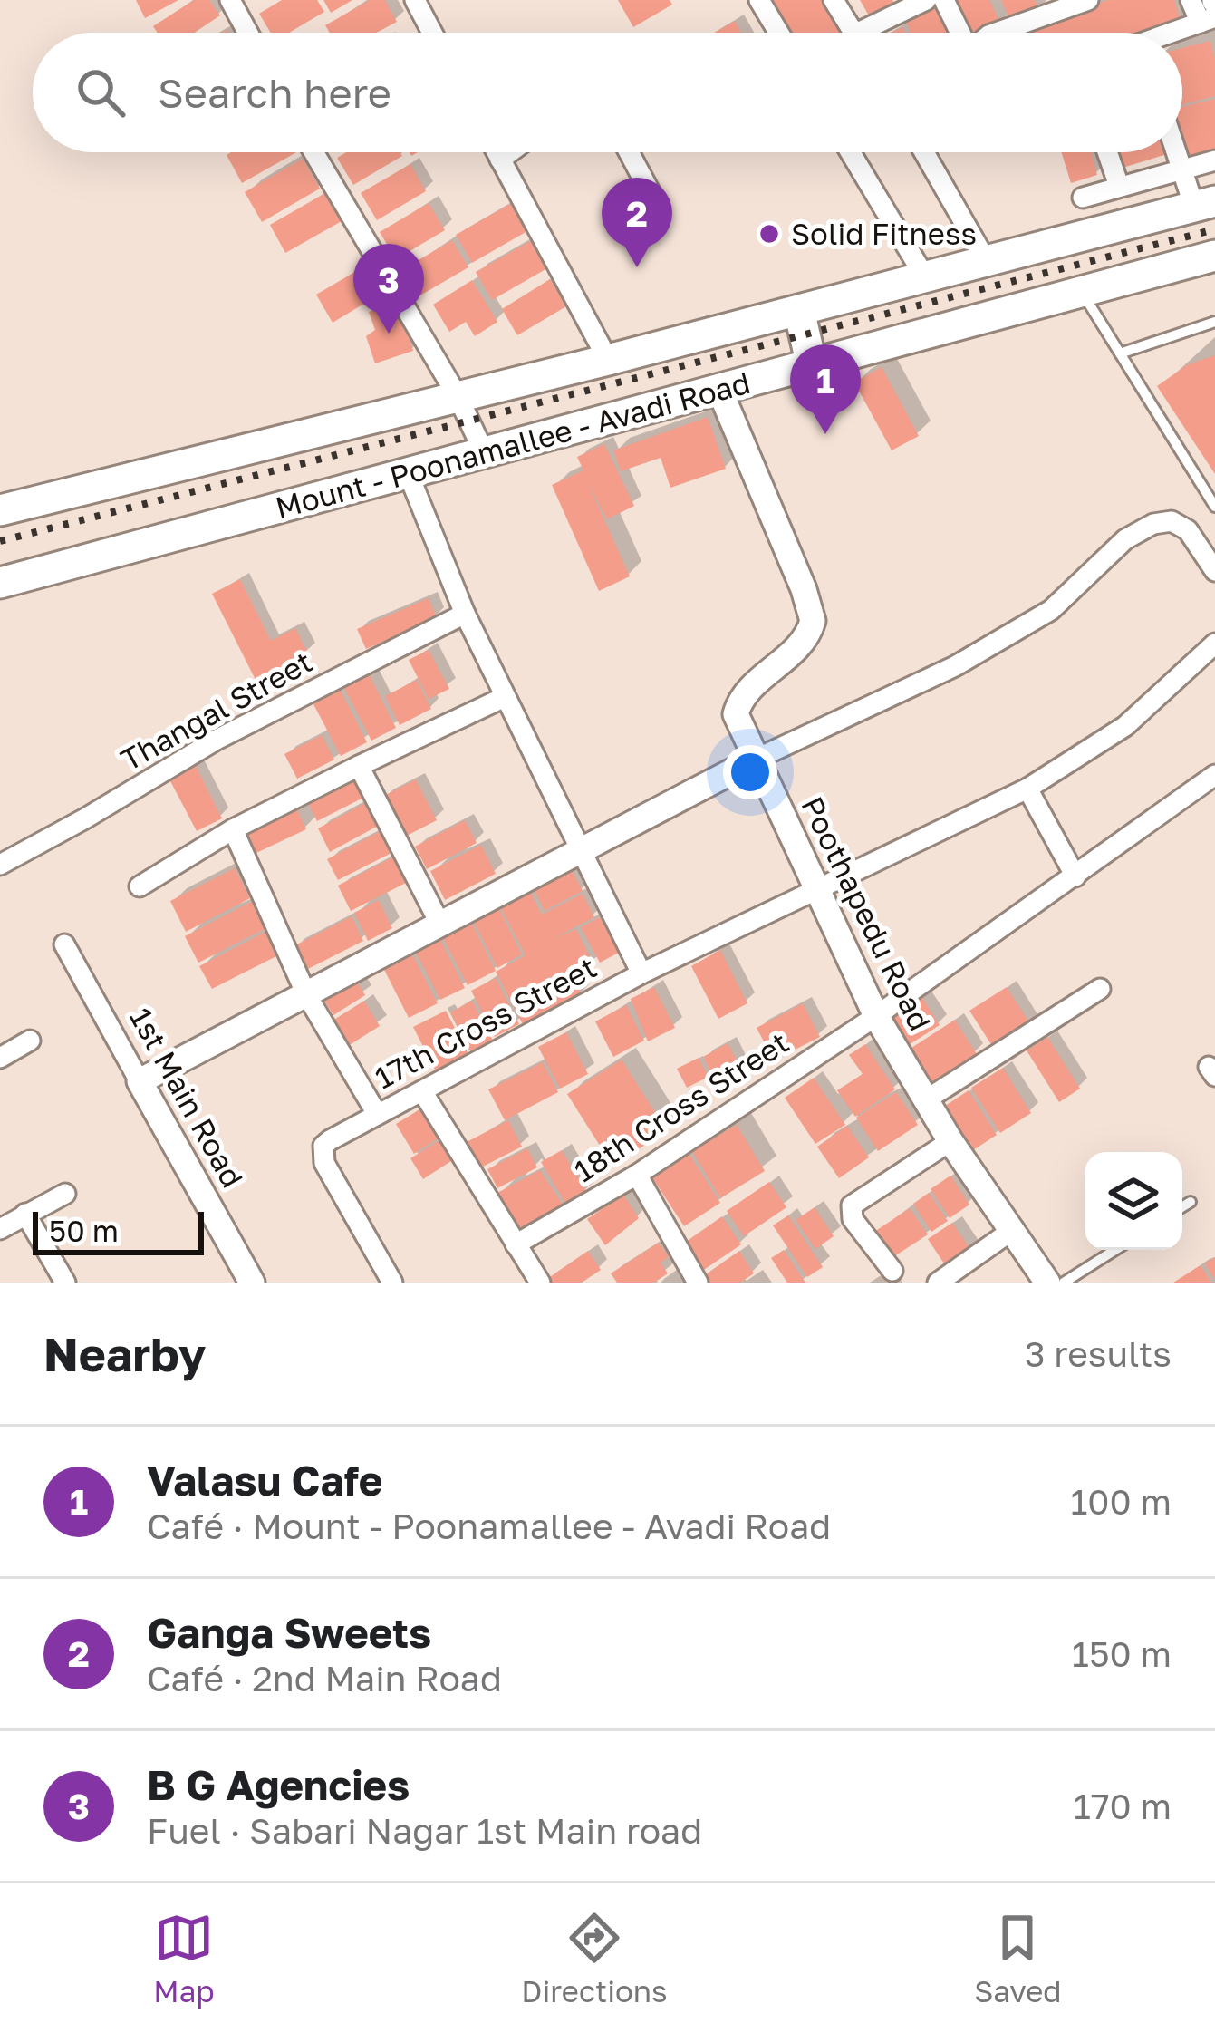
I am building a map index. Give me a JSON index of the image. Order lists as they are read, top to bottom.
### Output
{
  "streets": {
    "main road": ["Mount - Poonamallee - Avadi Road"],
    "street": [
      "Thangal Street",
      "Poothapedu Road",
      "17th Cross Street",
      "1st Main Road",
      "18th Cross Street"
    ]
  },
  "crossings": [
    ["Mount - Poonamallee - Avadi Road", "Poothapedu Road"],
    ["Poothapedu Road", "17th Cross Street"],
    ["Poothapedu Road", "18th Cross Street"]
  ],
  "places": ["Solid Fitness"],
  "scale_bar": "50 m",
  "page": {
    "search": "Search here",
    "pins": ["2", "3", "1"],
    "scale": "50 m",
    "heading": ["Nearby", "3 results"],
    "list": [
      {
        "mark": "1",
        "name": "Valasu Cafe",
        "note": "Café · Mount - Poonamallee - Avadi Road",
        "value": "100 m"
      },
      {
        "mark": "2",
        "name": "Ganga Sweets",
        "note": "Café · 2nd Main Road",
        "value": "150 m"
      },
      {
        "mark": "3",
        "name": "B G Agencies",
        "note": "Fuel · Sabari Nagar 1st Main road",
        "value": "170 m"
      }
    ],
    "nav": ["Map", "Directions", "Saved"]
  }
}
